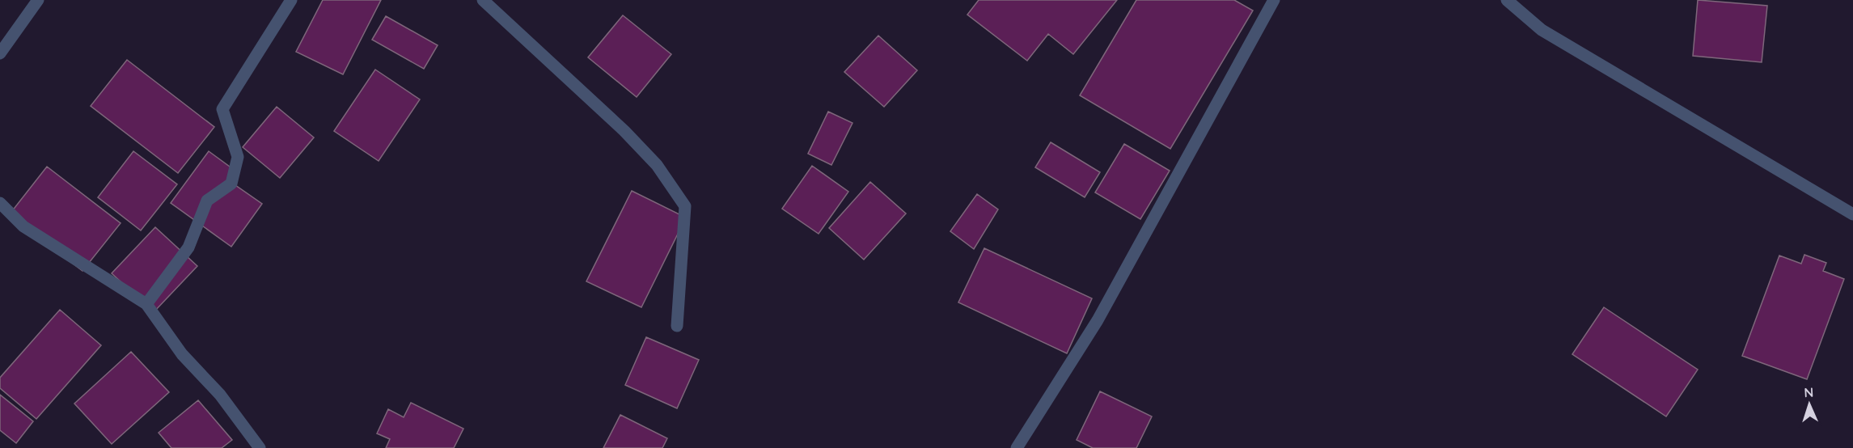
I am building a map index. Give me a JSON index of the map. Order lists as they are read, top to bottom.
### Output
{
  "north": "top"
}
